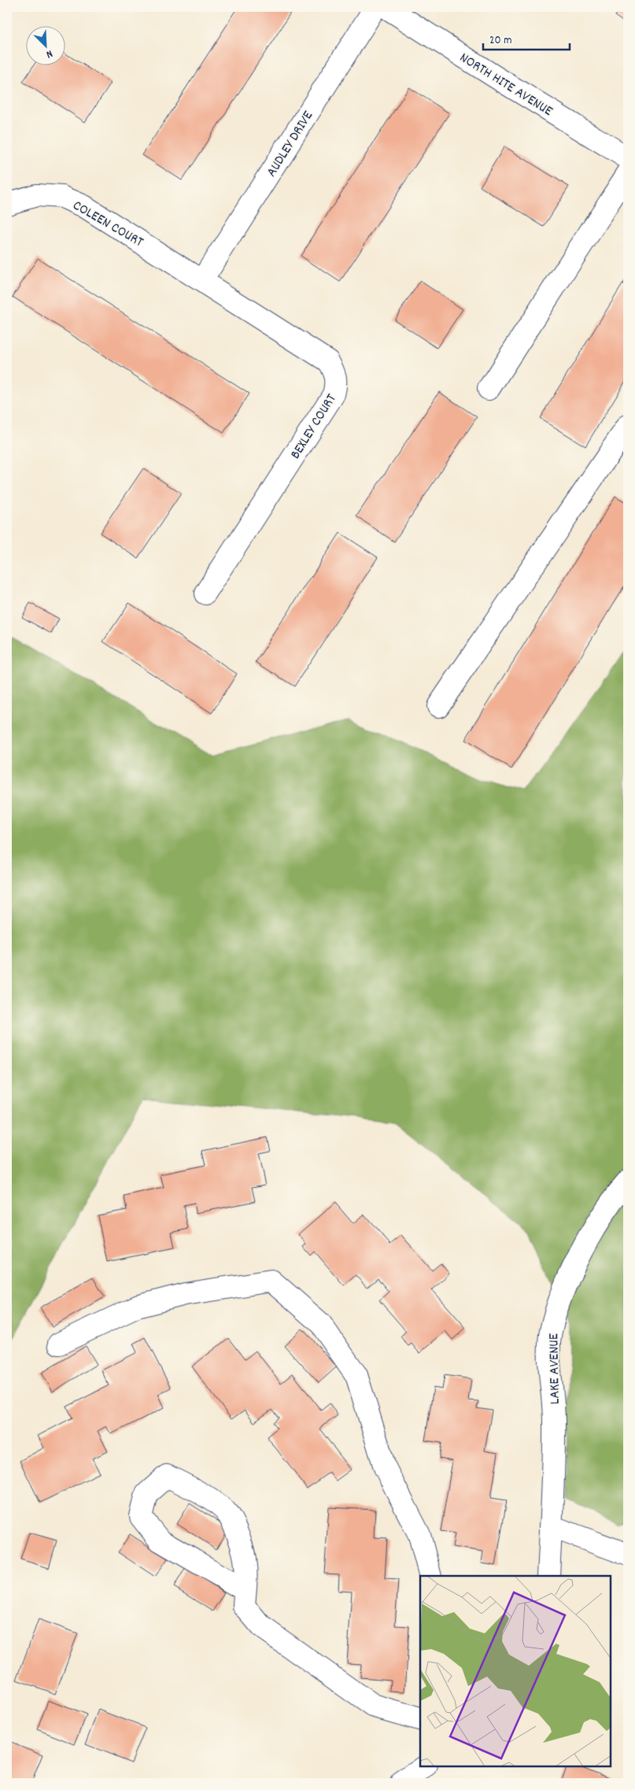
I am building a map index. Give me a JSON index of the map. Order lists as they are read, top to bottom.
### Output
{
  "streets": {
    "street": [
      "NORTH HITE AVENUE",
      "AUDLEY DRIVE",
      "COLEEN COURT",
      "BEXLEY COURT",
      "LAKE AVENUE"
    ]
  },
  "crossings": [
    ["AUDLEY DRIVE", "COLEEN COURT"],
    ["AUDLEY DRIVE", "BEXLEY COURT"],
    ["COLEEN COURT", "BEXLEY COURT"]
  ],
  "scale_bar": "20 m",
  "north": "bottom right"
}
